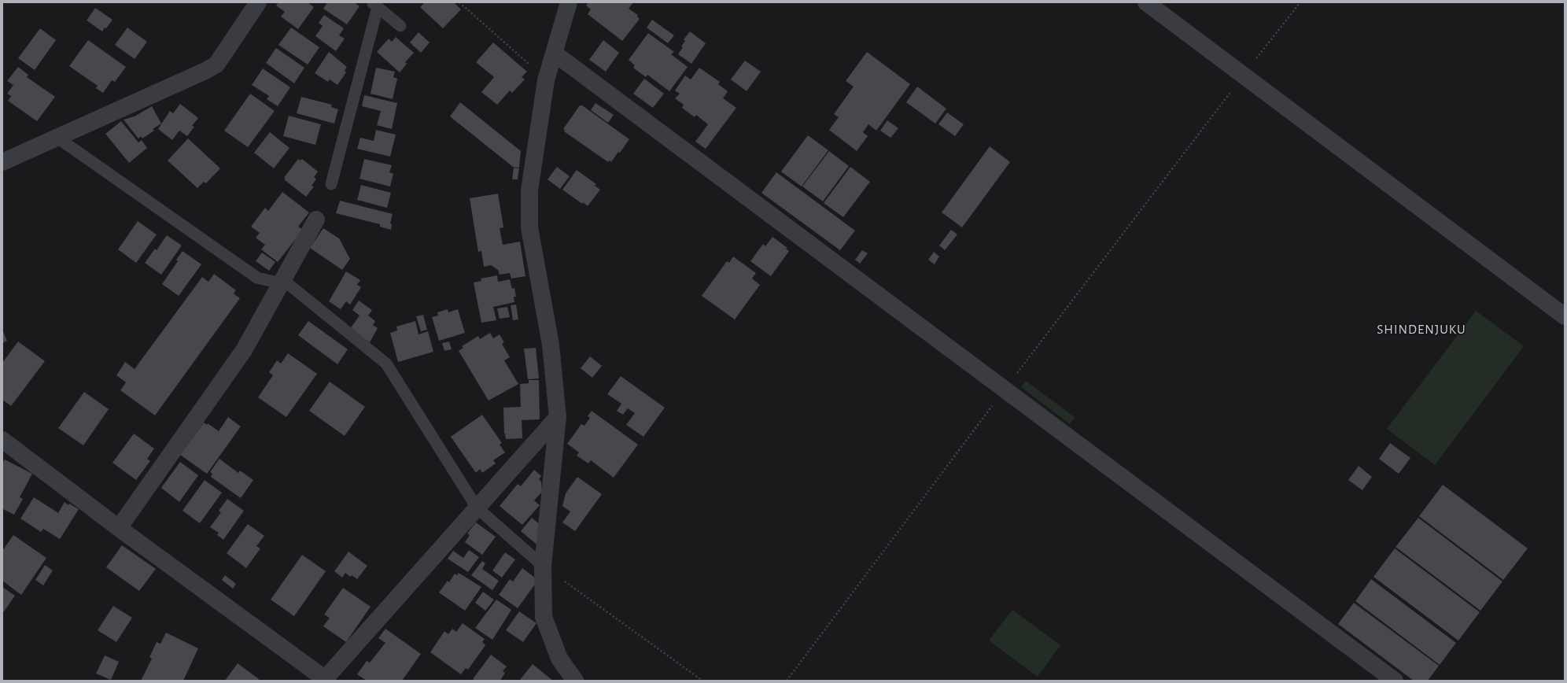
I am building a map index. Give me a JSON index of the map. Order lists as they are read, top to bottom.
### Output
{
  "districts": ["SHINDENJUKU"]
}
